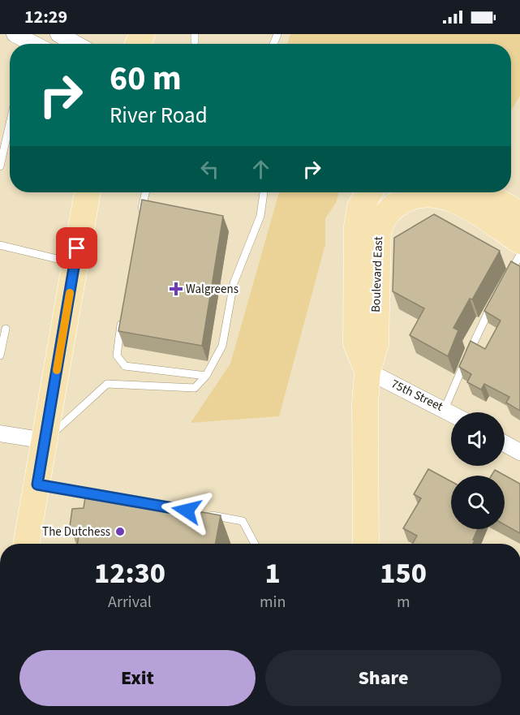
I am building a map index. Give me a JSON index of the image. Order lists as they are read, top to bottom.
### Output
{
  "streets": {
    "main road": ["Boulevard East"],
    "street": ["75th Street"]
  },
  "crossings": [
    ["Boulevard East", "75th Street"]
  ],
  "places": {
    "health": ["Walgreens"],
    "other": ["The Dutchess"]
  },
  "page": {
    "status": "12:29",
    "turn": ["60 m", "River Road"],
    "eta": [
      "12:30",
      "Arrival",
      "1",
      "min",
      "150",
      "m"
    ],
    "buttons": ["Exit", "Share"]
  }
}
